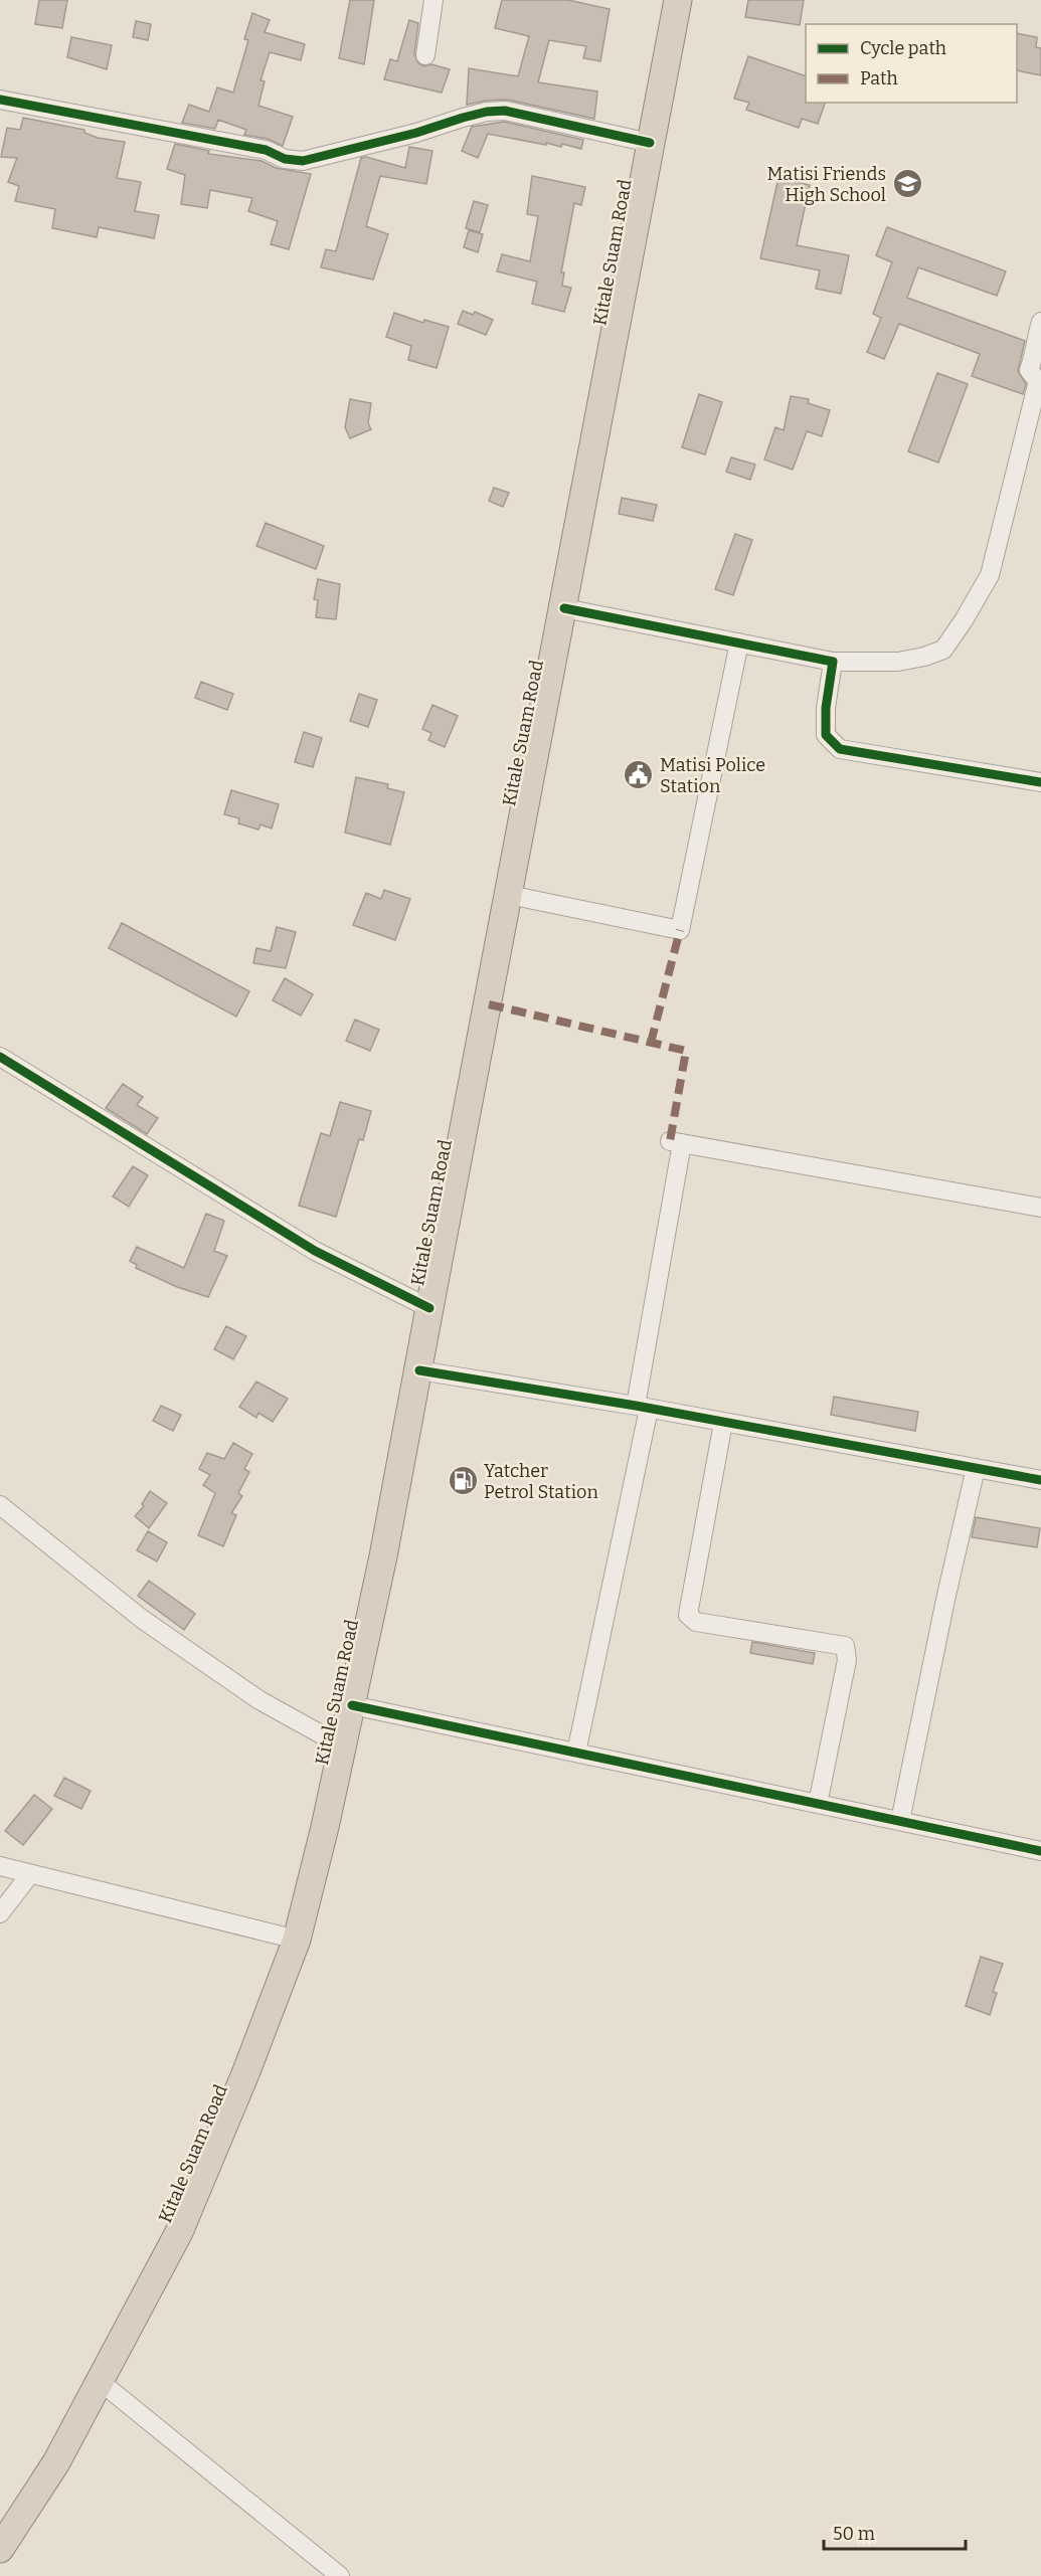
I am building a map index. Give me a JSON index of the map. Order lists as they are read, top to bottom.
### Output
{
  "streets": {
    "highway": ["Kitale Suam Road"]
  },
  "places": {
    "school or university": ["Matisi Friends High School"],
    "public building": ["Matisi Police Station"],
    "fuel station": ["Yatcher Petrol Station"]
  },
  "legend": ["Cycle path", "Path"],
  "scale_bar": "50 m"
}
